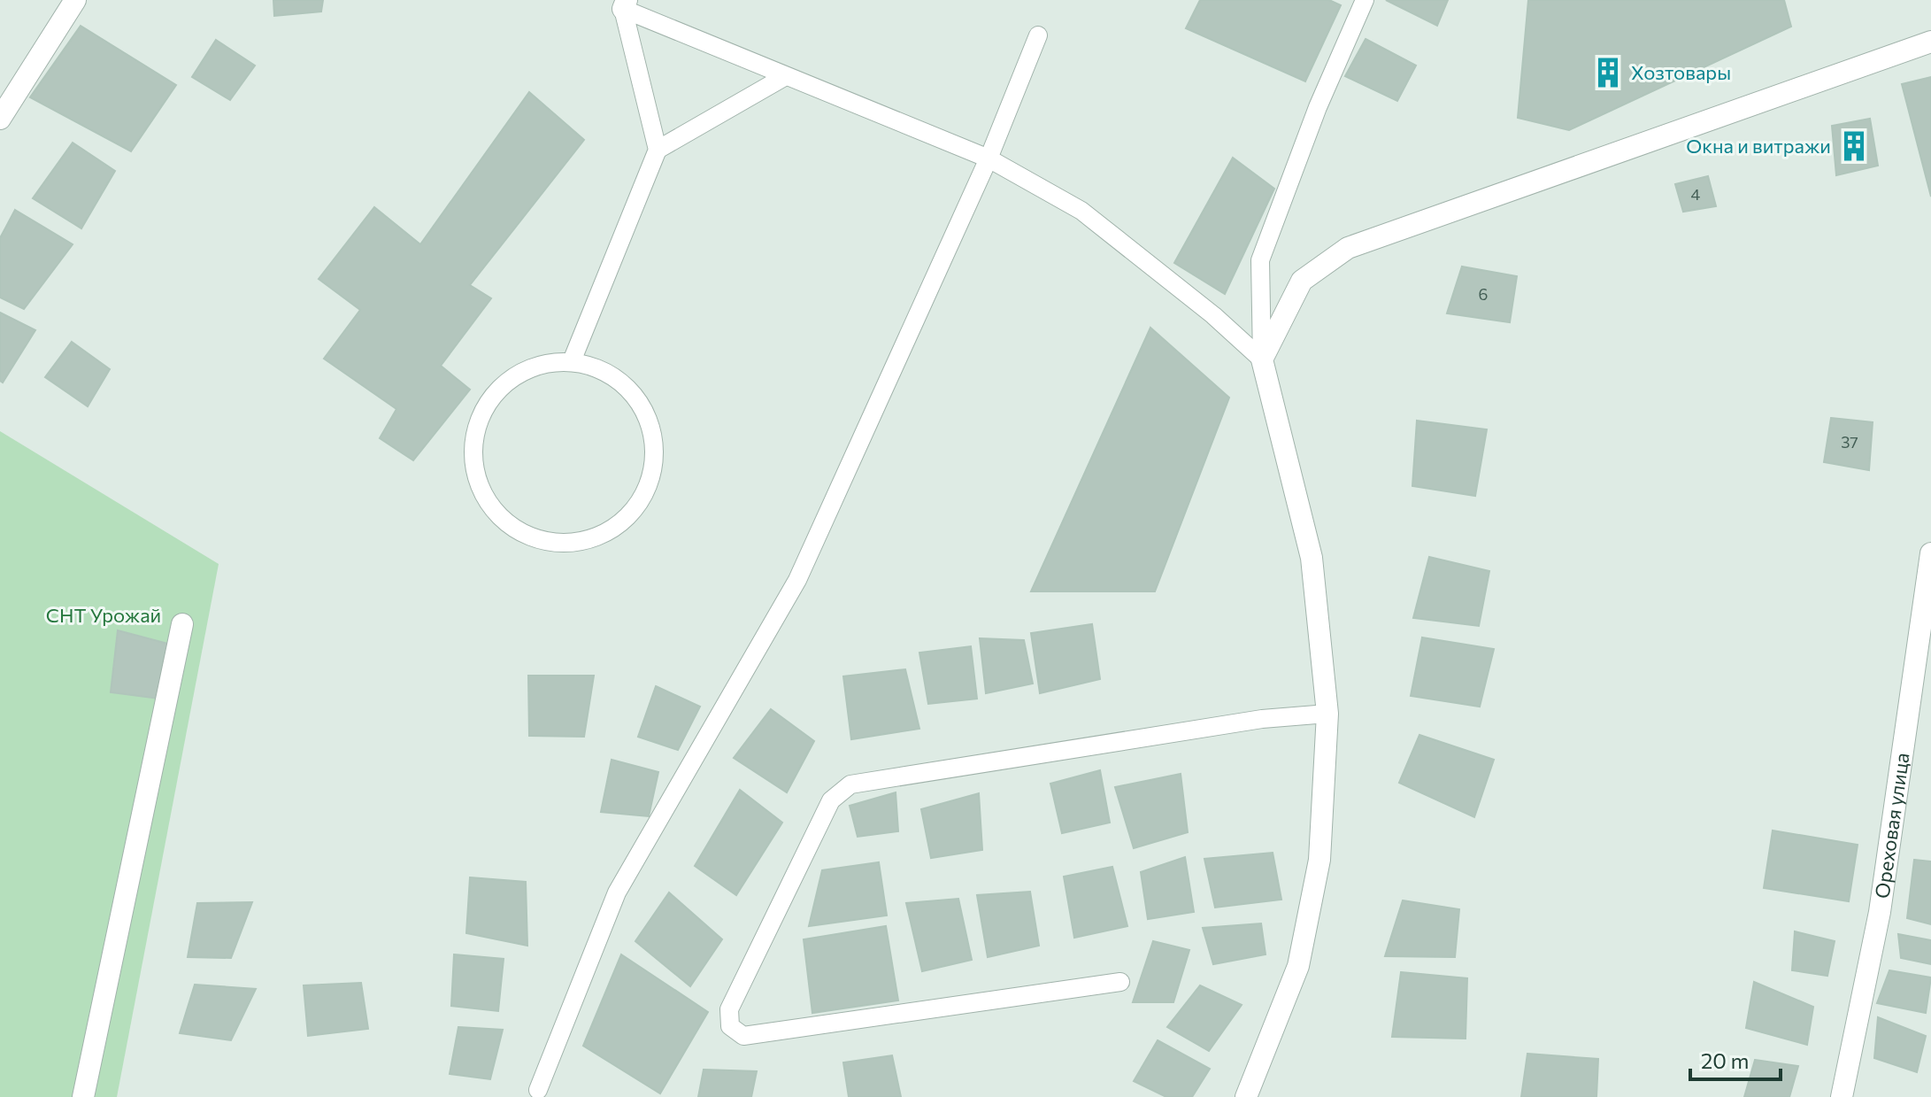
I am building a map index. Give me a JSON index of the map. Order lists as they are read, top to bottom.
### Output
{
  "streets": {
    "street": ["Ореховая улица"]
  },
  "parks": ["СНТ Урожай"],
  "places": {
    "building": ["Хозтовары", "Окна и витражи"]
  },
  "house_numbers": ["4", "6", "37"],
  "scale_bar": "20 m"
}
